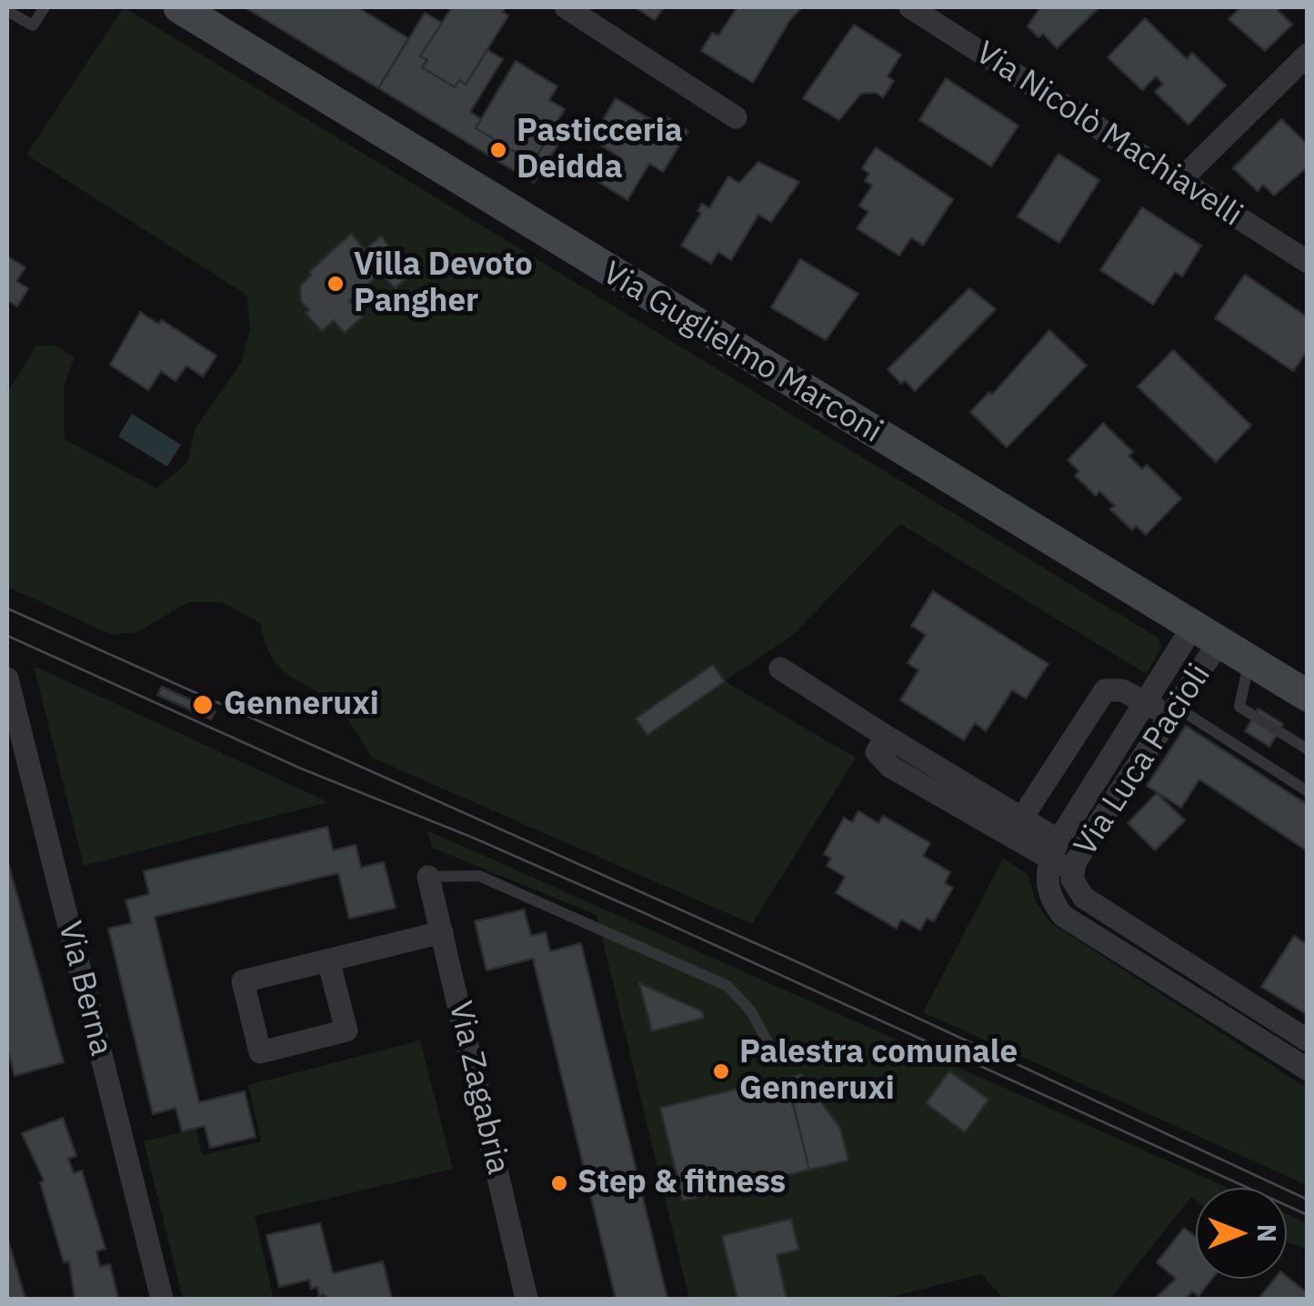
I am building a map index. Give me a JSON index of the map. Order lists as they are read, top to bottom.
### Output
{
  "streets": {
    "main road": ["Via Guglielmo Marconi"],
    "street": [
      "Via Nicolò Machiavelli",
      "Via Luca Pacioli",
      "Via Berna",
      "Via Zagabria"
    ]
  },
  "crossings": [
    ["Via Guglielmo Marconi", "Via Luca Pacioli"]
  ],
  "places": [
    "Pasticceria Deidda",
    "Villa Devoto Pangher",
    "Genneruxi",
    "Palestra comunale Genneruxi",
    "Step & fitness"
  ],
  "north": "right"
}
